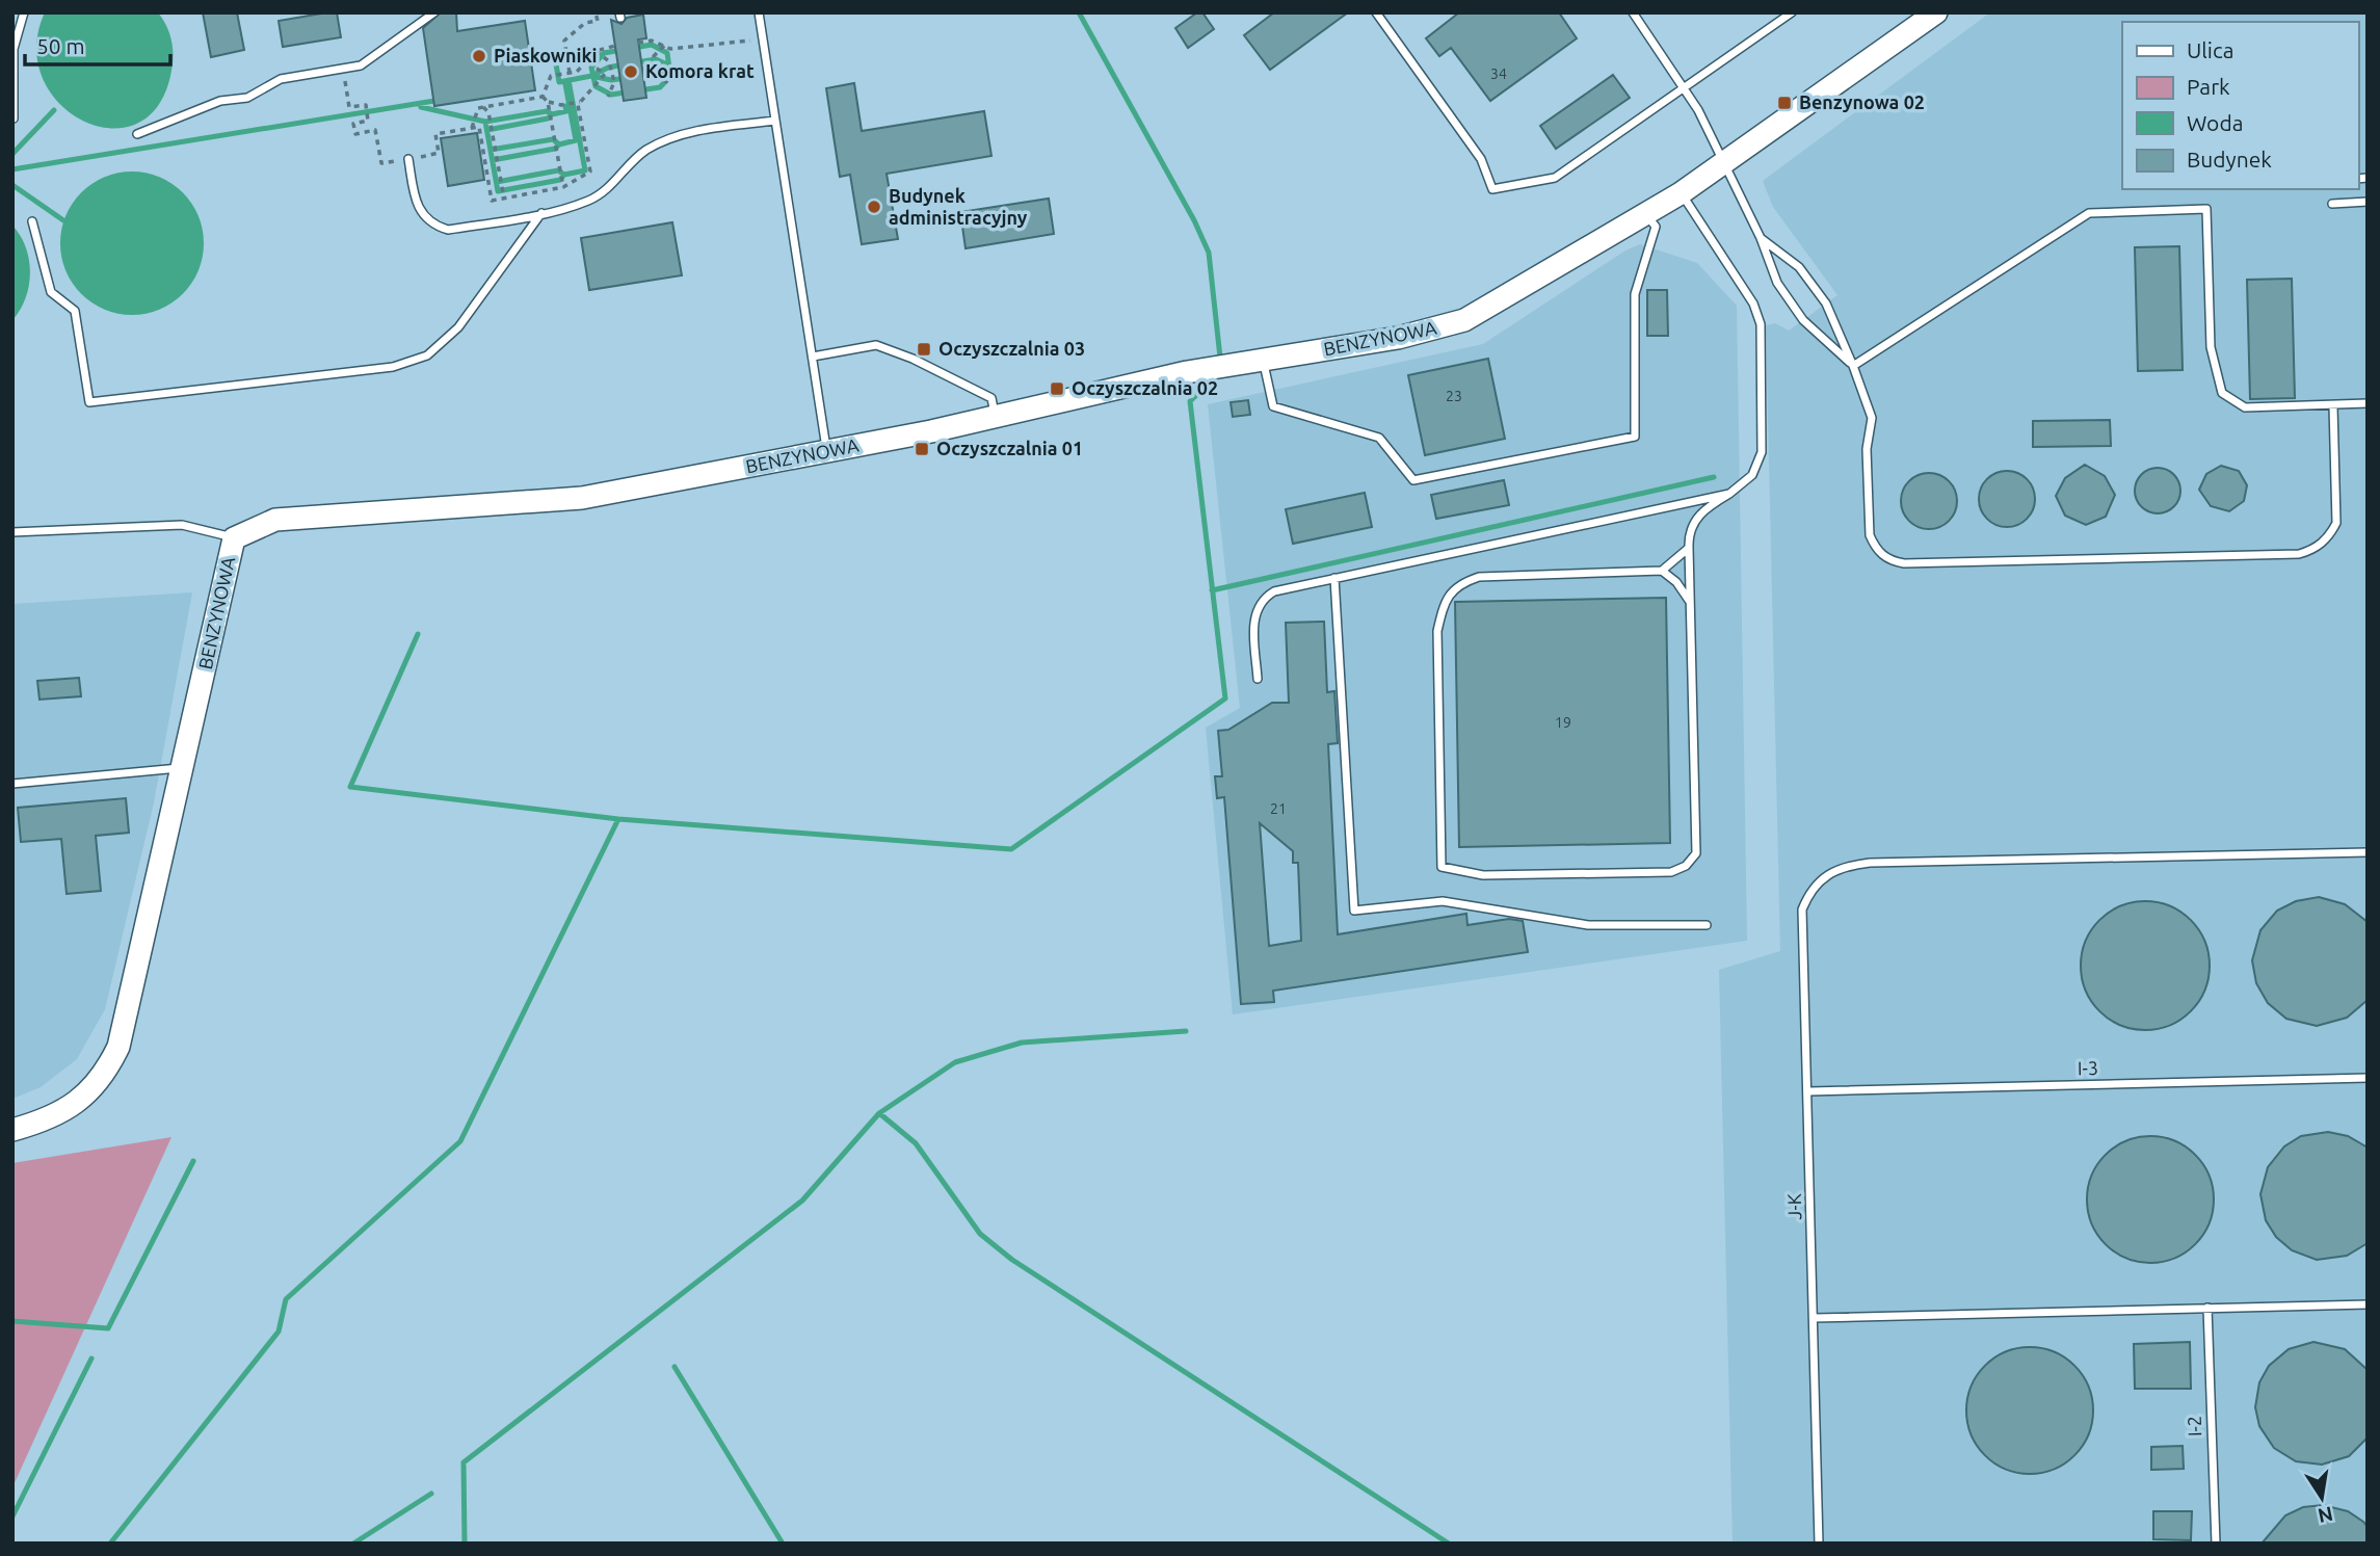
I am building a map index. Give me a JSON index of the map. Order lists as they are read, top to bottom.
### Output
{
  "streets": {
    "street": ["BENZYNOWA"],
    "lane": ["I-3", "J-K", "I-2"]
  },
  "crossings": [
    ["I-3", "J-K"]
  ],
  "places": {
    "other": ["Piaskowniki", "Komora krat", "Budynek administracyjny"],
    "transit": [
      "Benzynowa 02",
      "Oczyszczalnia 03",
      "Oczyszczalnia 02",
      "Oczyszczalnia 01"
    ]
  },
  "house_numbers": [
    "34",
    "23",
    "19",
    "21"
  ],
  "legend": [
    "Ulica",
    "Park",
    "Woda",
    "Budynek"
  ],
  "scale_bar": "50 m",
  "north": "bottom"
}
